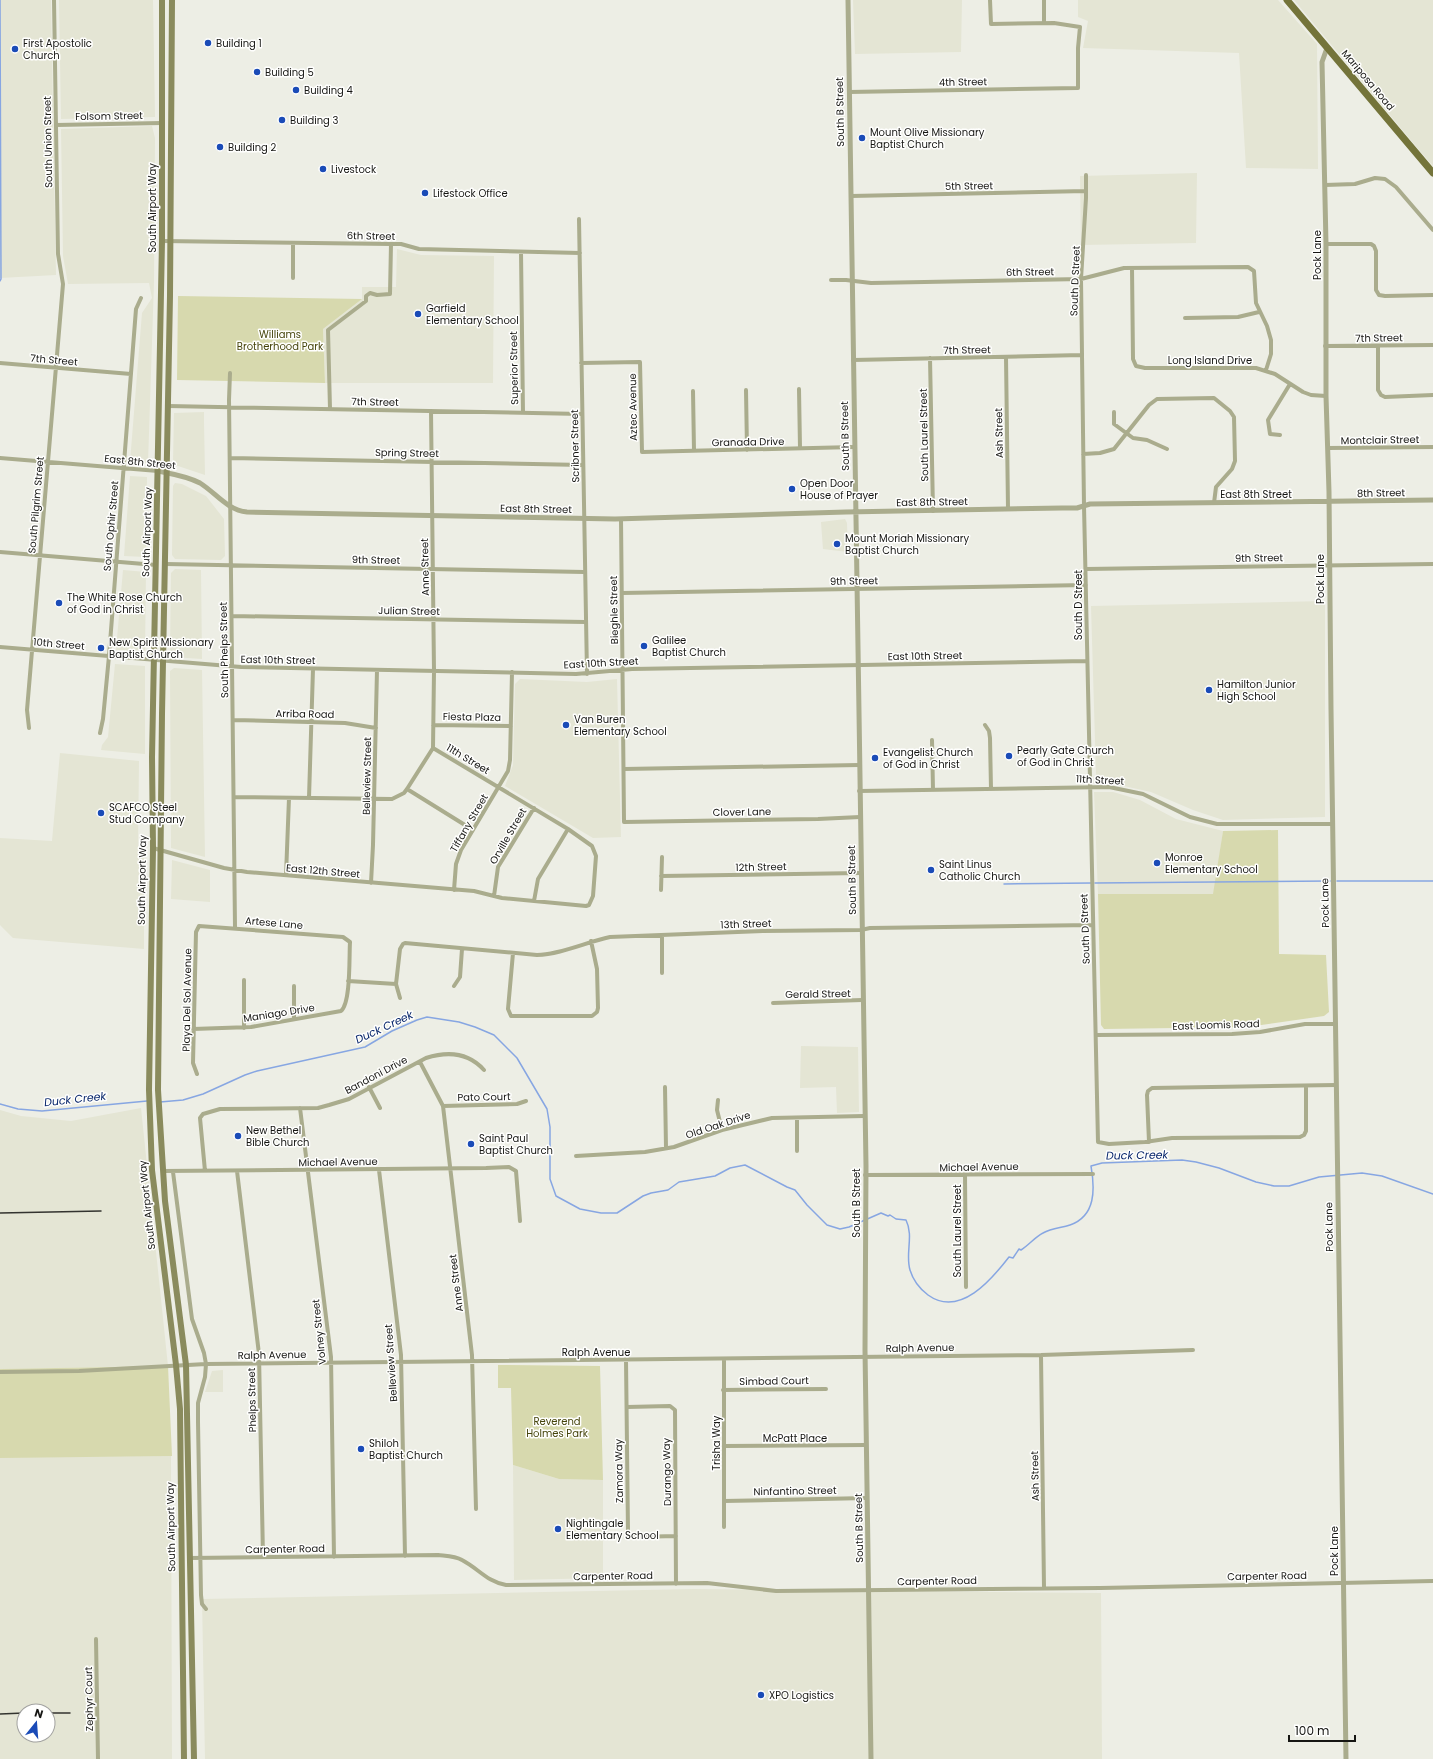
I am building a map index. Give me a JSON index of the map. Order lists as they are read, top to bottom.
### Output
{
  "streets": {
    "main road": ["Mariposa Road", "South Airport Way"],
    "street": [
      "4th Street",
      "South B Street",
      "Folsom Street",
      "South Union Street",
      "5th Street",
      "6th Street",
      "Pock Lane",
      "South D Street",
      "7th Street",
      "Long Island Drive",
      "Superior Street",
      "Aztec Avenue",
      "Ash Street",
      "South Laurel Street",
      "Montclair Street",
      "Granada Drive",
      "Scribner Street",
      "Spring Street",
      "East 8th Street",
      "8th Street",
      "South Pilgrim Street",
      "South Ophir Street",
      "9th Street",
      "Anne Street",
      "Bieghle Street",
      "Julian Street",
      "10th Street",
      "South Phelps Street",
      "East 10th Street",
      "Arriba Road",
      "Fiesta Plaza",
      "11th Street",
      "Belleview Street",
      "Clover Lane",
      "Tiffany Street",
      "Orville Street",
      "12th Street",
      "East 12th Street",
      "Artese Lane",
      "13th Street",
      "Gerald Street",
      "Playa Del Sol Avenue",
      "Maniago Drive",
      "East Loomis Road",
      "Bandoni Drive",
      "Pato Court",
      "Old Oak Drive",
      "Michael Avenue",
      "Volney Street",
      "Ralph Avenue",
      "Simbad Court",
      "Phelps Street",
      "McPatt Place",
      "Trisha Way",
      "Zamora Way",
      "Durango Way",
      "Ninfantino Street",
      "Carpenter Road",
      "Zephyr Court"
    ]
  },
  "crossings": [
    ["Mariposa Road", "Pock Lane"],
    ["4th Street", "South B Street"],
    ["South B Street", "5th Street"],
    ["South B Street", "6th Street"],
    ["South B Street", "7th Street"],
    ["South B Street", "Granada Drive"],
    ["South B Street", "East 8th Street"],
    ["South B Street", "9th Street"],
    ["South B Street", "East 10th Street"],
    ["South B Street", "11th Street"],
    ["South B Street", "Clover Lane"],
    ["South B Street", "12th Street"],
    ["South B Street", "13th Street"],
    ["South B Street", "Gerald Street"],
    ["South B Street", "Old Oak Drive"],
    ["South B Street", "Michael Avenue"],
    ["South B Street", "Ralph Avenue"],
    ["South B Street", "McPatt Place"],
    ["South B Street", "Ninfantino Street"],
    ["South B Street", "Carpenter Road"],
    ["Folsom Street", "South Union Street"],
    ["Folsom Street", "South Airport Way"],
    ["South Union Street", "South Pilgrim Street"],
    ["5th Street", "South D Street"],
    ["South Airport Way", "6th Street"],
    ["South Airport Way", "7th Street"],
    ["South Airport Way", "East 8th Street"],
    ["South Airport Way", "9th Street"],
    ["South Airport Way", "10th Street"],
    ["South Airport Way", "East 10th Street"],
    ["South Airport Way", "East 12th Street"],
    ["South Airport Way", "Michael Avenue"],
    ["South Airport Way", "Ralph Avenue"],
    ["South Airport Way", "Carpenter Road"],
    ["6th Street", "South D Street"],
    ["6th Street", "Long Island Drive"],
    ["6th Street", "Superior Street"],
    ["6th Street", "Scribner Street"],
    ["Pock Lane", "7th Street"],
    ["Pock Lane", "Long Island Drive"],
    ["Pock Lane", "Montclair Street"],
    ["Pock Lane", "East 8th Street"],
    ["Pock Lane", "8th Street"],
    ["Pock Lane", "9th Street"],
    ["Pock Lane", "11th Street"],
    ["Pock Lane", "East Loomis Road"],
    ["Pock Lane", "Carpenter Road"],
    ["South D Street", "7th Street"],
    ["South D Street", "East 8th Street"],
    ["South D Street", "9th Street"],
    ["South D Street", "East 10th Street"],
    ["South D Street", "11th Street"],
    ["South D Street", "13th Street"],
    ["South D Street", "East Loomis Road"],
    ["7th Street", "Superior Street"],
    ["7th Street", "Ash Street"],
    ["7th Street", "South Laurel Street"],
    ["7th Street", "Scribner Street"],
    ["7th Street", "South Pilgrim Street"],
    ["7th Street", "South Ophir Street"],
    ["7th Street", "Anne Street"],
    ["7th Street", "South Phelps Street"],
    ["Aztec Avenue", "Granada Drive"],
    ["Aztec Avenue", "Scribner Street"],
    ["Ash Street", "East 8th Street"],
    ["Ash Street", "Ralph Avenue"],
    ["Ash Street", "Carpenter Road"],
    ["South Laurel Street", "East 8th Street"],
    ["South Laurel Street", "Michael Avenue"],
    ["Scribner Street", "Spring Street"],
    ["Scribner Street", "East 8th Street"],
    ["Scribner Street", "9th Street"],
    ["Scribner Street", "Julian Street"],
    ["Scribner Street", "East 10th Street"],
    ["Spring Street", "Anne Street"],
    ["Spring Street", "South Phelps Street"],
    ["East 8th Street", "8th Street"],
    ["East 8th Street", "South Pilgrim Street"],
    ["East 8th Street", "South Ophir Street"],
    ["East 8th Street", "Anne Street"],
    ["East 8th Street", "Bieghle Street"],
    ["East 8th Street", "South Phelps Street"],
    ["South Pilgrim Street", "10th Street"],
    ["South Ophir Street", "10th Street"],
    ["9th Street", "Anne Street"],
    ["9th Street", "Bieghle Street"],
    ["9th Street", "South Phelps Street"],
    ["Anne Street", "Julian Street"],
    ["Anne Street", "East 10th Street"],
    ["Anne Street", "Fiesta Plaza"],
    ["Anne Street", "11th Street"],
    ["Anne Street", "Bandoni Drive"],
    ["Anne Street", "Pato Court"],
    ["Anne Street", "Michael Avenue"],
    ["Anne Street", "Ralph Avenue"],
    ["Bieghle Street", "East 10th Street"],
    ["Bieghle Street", "Clover Lane"],
    ["Julian Street", "South Phelps Street"],
    ["10th Street", "East 10th Street"],
    ["South Phelps Street", "East 10th Street"],
    ["South Phelps Street", "Arriba Road"],
    ["South Phelps Street", "11th Street"],
    ["South Phelps Street", "East 12th Street"],
    ["South Phelps Street", "Artese Lane"],
    ["East 10th Street", "Belleview Street"],
    ["East 10th Street", "Tiffany Street"],
    ["Arriba Road", "Belleview Street"],
    ["Fiesta Plaza", "Tiffany Street"],
    ["11th Street", "Belleview Street"],
    ["11th Street", "Tiffany Street"],
    ["11th Street", "Orville Street"],
    ["Belleview Street", "East 12th Street"],
    ["Belleview Street", "Michael Avenue"],
    ["Belleview Street", "Ralph Avenue"],
    ["Belleview Street", "Carpenter Road"],
    ["Tiffany Street", "East 12th Street"],
    ["Orville Street", "East 12th Street"],
    ["Artese Lane", "Playa Del Sol Avenue"],
    ["Artese Lane", "Maniago Drive"],
    ["Playa Del Sol Avenue", "Maniago Drive"],
    ["Bandoni Drive", "Michael Avenue"],
    ["Bandoni Drive", "Volney Street"],
    ["Michael Avenue", "Volney Street"],
    ["Michael Avenue", "Phelps Street"],
    ["Volney Street", "Ralph Avenue"],
    ["Volney Street", "Carpenter Road"],
    ["Ralph Avenue", "Phelps Street"],
    ["Ralph Avenue", "Trisha Way"],
    ["Ralph Avenue", "Zamora Way"],
    ["Simbad Court", "Trisha Way"],
    ["Phelps Street", "Carpenter Road"],
    ["McPatt Place", "Trisha Way"],
    ["Trisha Way", "Ninfantino Street"],
    ["Zamora Way", "Durango Way"],
    ["Durango Way", "Carpenter Road"]
  ],
  "water": ["Duck Creek"],
  "parks": ["Williams Brotherhood Park", "Reverend Holmes Park"],
  "places": [
    "Building 1",
    "First Apostolic Church",
    "Building 5",
    "Building 4",
    "Building 3",
    "Mount Olive Missionary Baptist Church",
    "Building 2",
    "Livestock",
    "Lifestock Office",
    "Garfield Elementary School",
    "Open Door House of Prayer",
    "Mount Moriah Missionary Baptist Church",
    "The White Rose Church of God in Christ",
    "Galilee Baptist Church",
    "New Spirit Missionary Baptist Church",
    "Hamilton Junior High School",
    "Van Buren Elementary School",
    "Pearly Gate Church of God in Christ",
    "Evangelist Church of God in Christ",
    "SCAFCO Steel Stud Company",
    "Monroe Elementary School",
    "Saint Linus Catholic Church",
    "New Bethel Bible Church",
    "Saint Paul Baptist Church",
    "Shiloh Baptist Church",
    "Nightingale Elementary School",
    "XPO Logistics"
  ],
  "scale_bar": "100 m",
  "north": "top"
}
